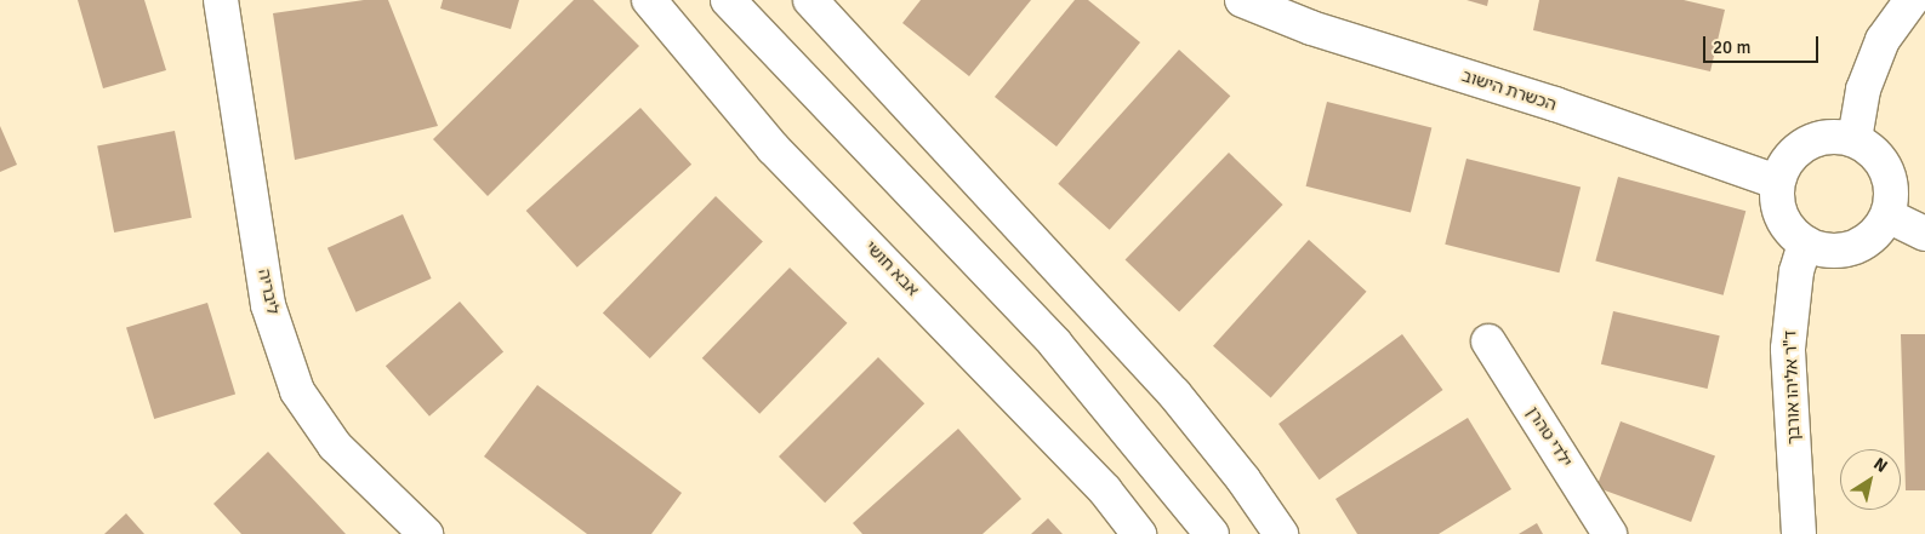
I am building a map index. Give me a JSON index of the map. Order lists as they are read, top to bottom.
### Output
{
  "streets": {
    "street": [
      "הכשרת הישוב",
      "אבא חושי",
      "ליבריה",
      "ד\"ר אליהו אורבך",
      "ילדי טהרן"
    ]
  },
  "crossings": [
    ["הכשרת הישוב", "ד\"ר אליהו אורבך"]
  ],
  "scale_bar": "20 m",
  "north": "top right"
}
